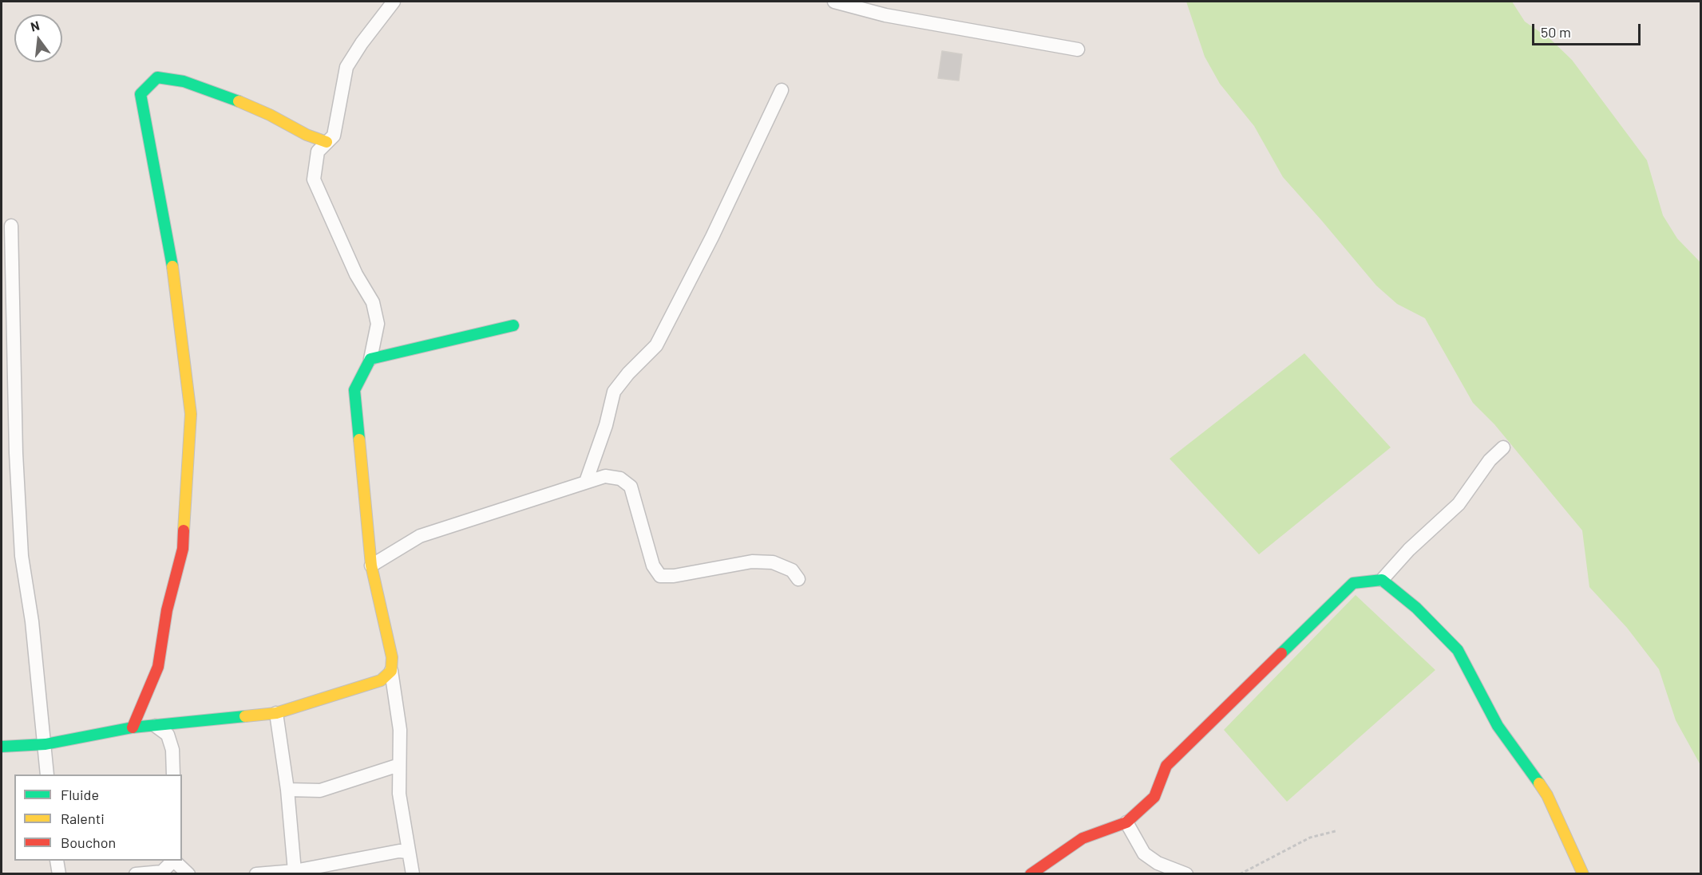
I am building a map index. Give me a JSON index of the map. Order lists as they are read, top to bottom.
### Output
{
  "legend": ["Fluide", "Ralenti", "Bouchon"],
  "scale_bar": "50 m",
  "north": "top"
}
